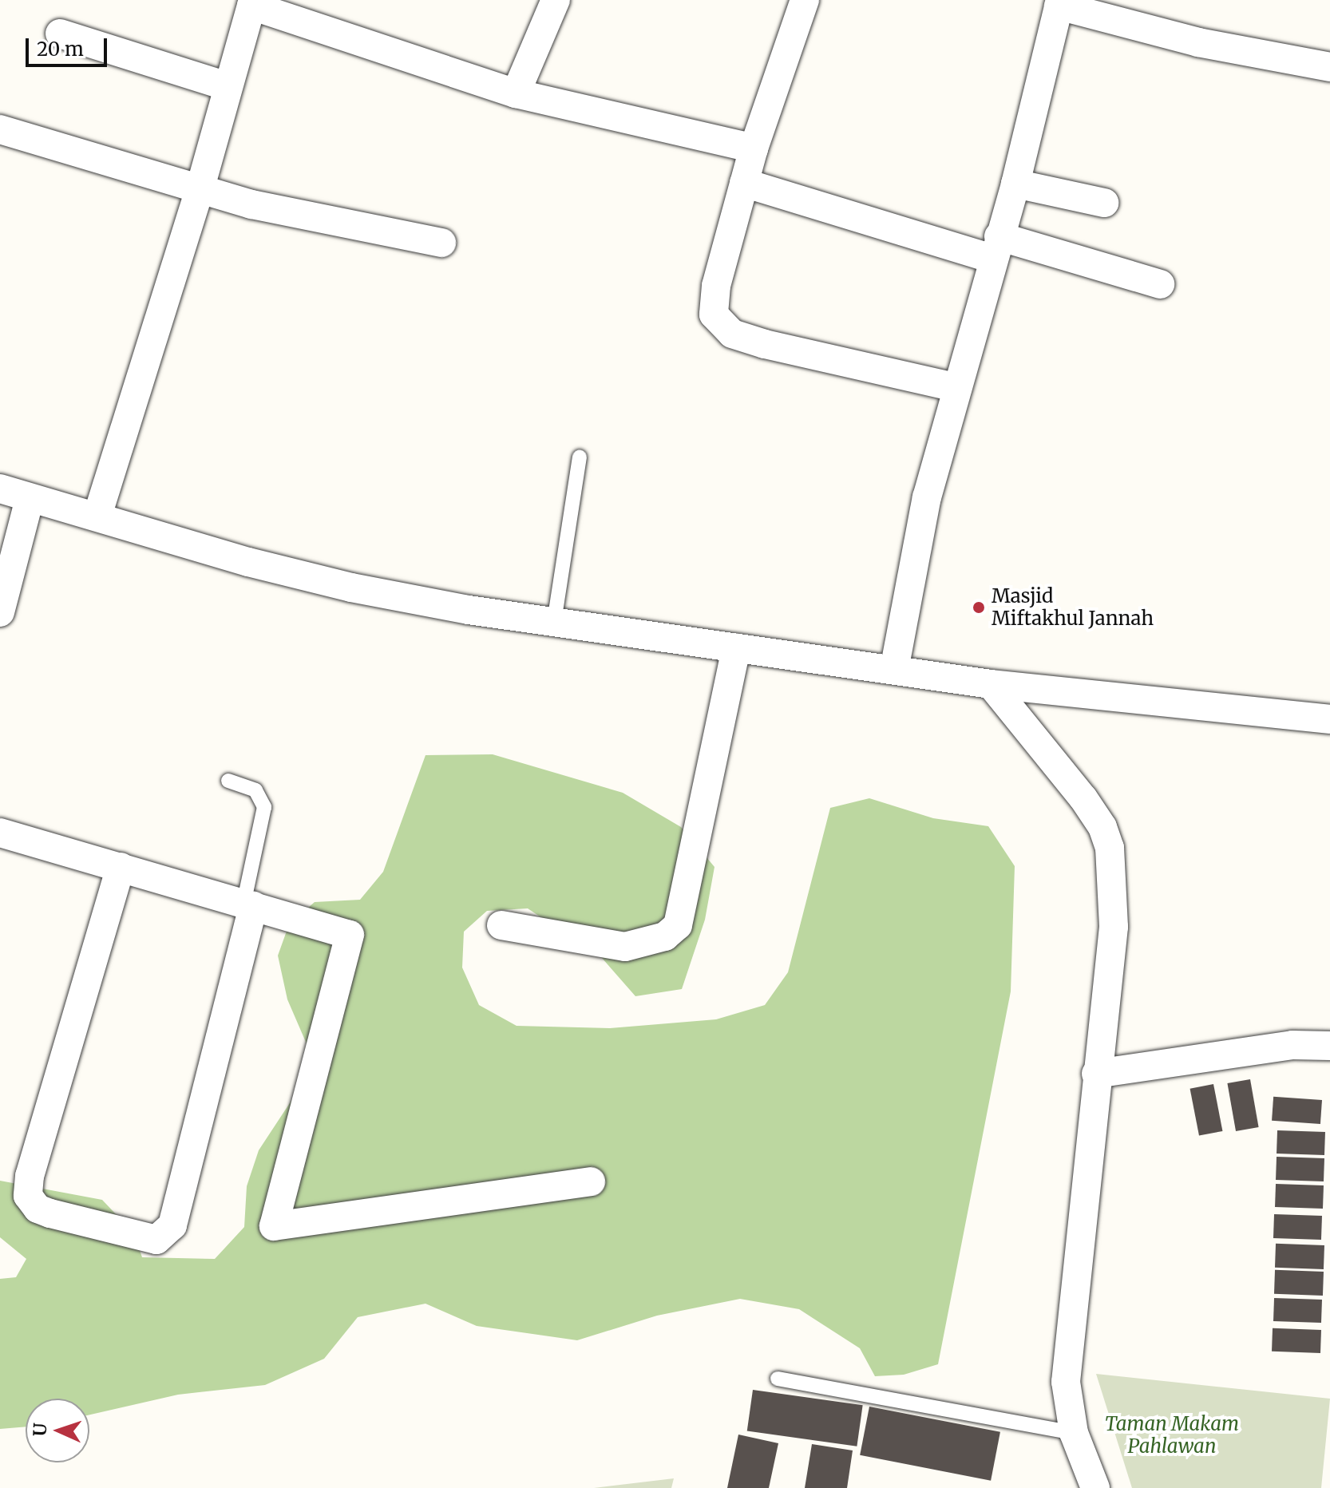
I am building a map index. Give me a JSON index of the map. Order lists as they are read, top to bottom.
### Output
{
  "parks": ["Taman Makam Pahlawan"],
  "places": ["Masjid Miftakhul Jannah"],
  "scale_bar": "20 m",
  "north": "left"
}
